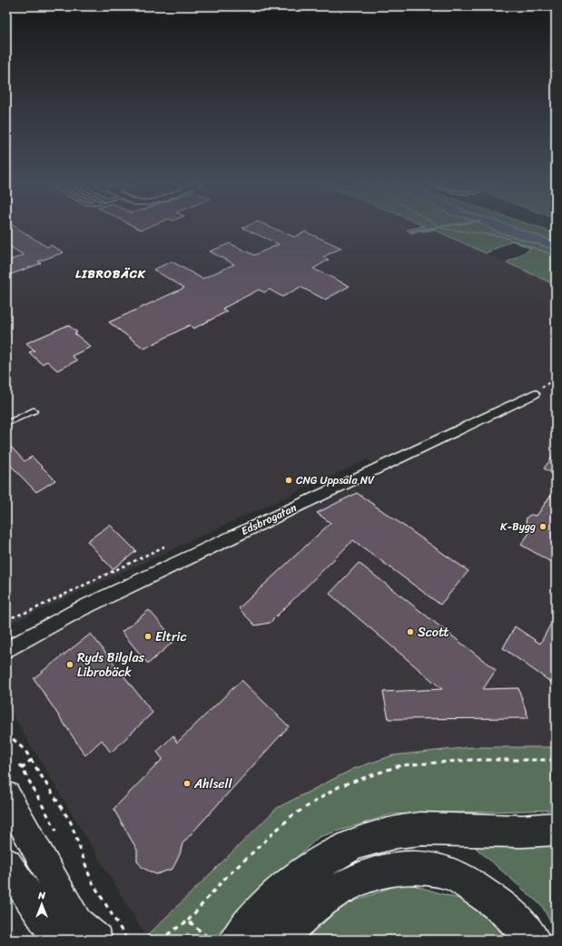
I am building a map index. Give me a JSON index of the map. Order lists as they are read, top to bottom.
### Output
{
  "streets": {
    "street": ["Edsbrogatan"]
  },
  "districts": ["LIBROBÄCK"],
  "places": [
    "CNG Uppsala NV",
    "K-Bygg",
    "Scott",
    "Eltric",
    "Ryds Bilglas Librobäck",
    "Ahlsell"
  ],
  "north": "top"
}
